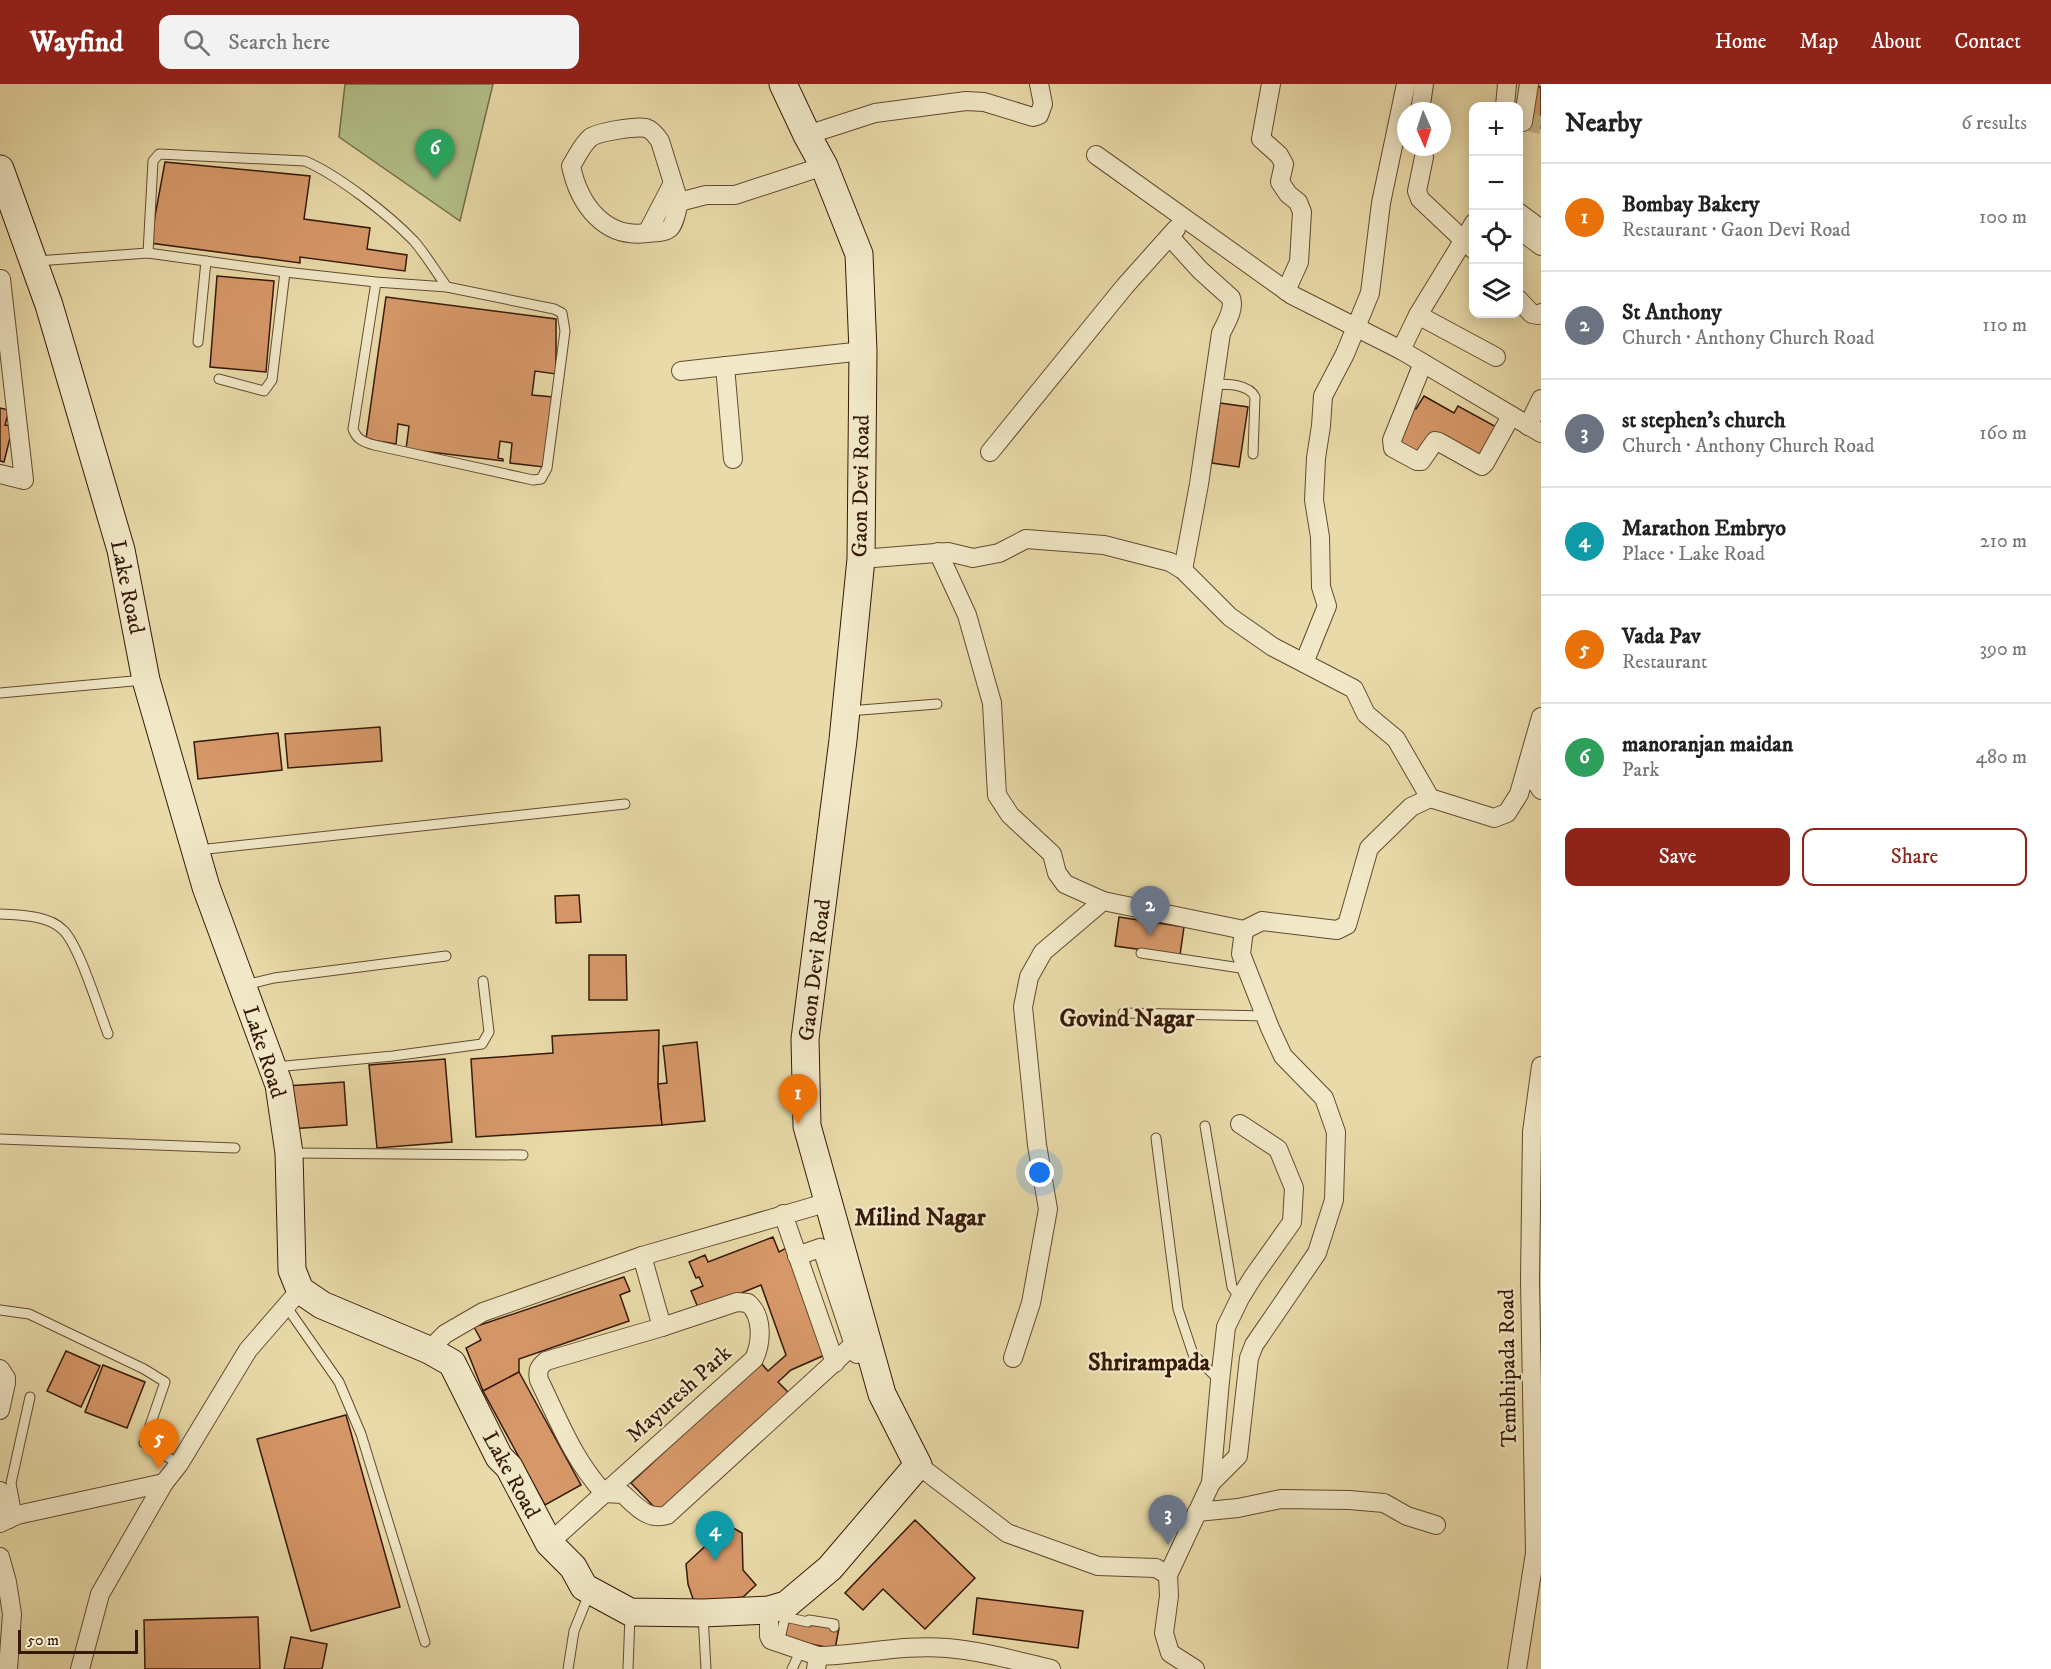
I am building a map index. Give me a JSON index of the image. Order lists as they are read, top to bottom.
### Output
{
  "streets": {
    "street": [
      "Gaon Devi Road",
      "Lake Road",
      "Tembhipada Road",
      "Mayuresh Park"
    ]
  },
  "districts": ["Govind Nagar", "Milind Nagar", "Shrirampada"],
  "scale_bar": "50 m",
  "north": "bottom",
  "page": {
    "header": "Wayfind",
    "search": "Search here",
    "nav": [
      "Home",
      "Map",
      "About",
      "Contact"
    ],
    "heading": ["Nearby", "6 results"],
    "map_buttons": ["+", "−"],
    "pins": [
      "6",
      "2",
      "1",
      "5",
      "3",
      "4"
    ],
    "list": [
      {
        "mark": "1",
        "name": "Bombay Bakery",
        "note": "Restaurant · Gaon Devi Road",
        "value": "100 m"
      },
      {
        "mark": "2",
        "name": "St Anthony",
        "note": "Church · Anthony Church Road",
        "value": "110 m"
      },
      {
        "mark": "3",
        "name": "st stephen's church",
        "note": "Church · Anthony Church Road",
        "value": "160 m"
      },
      {
        "mark": "4",
        "name": "Marathon Embryo",
        "note": "Place · Lake Road",
        "value": "210 m"
      },
      {
        "mark": "5",
        "name": "Vada Pav",
        "note": "Restaurant",
        "value": "390 m"
      },
      {
        "mark": "6",
        "name": "manoranjan maidan",
        "note": "Park",
        "value": "480 m"
      }
    ],
    "buttons": ["Save", "Share"],
    "scale": "50 m"
  }
}
